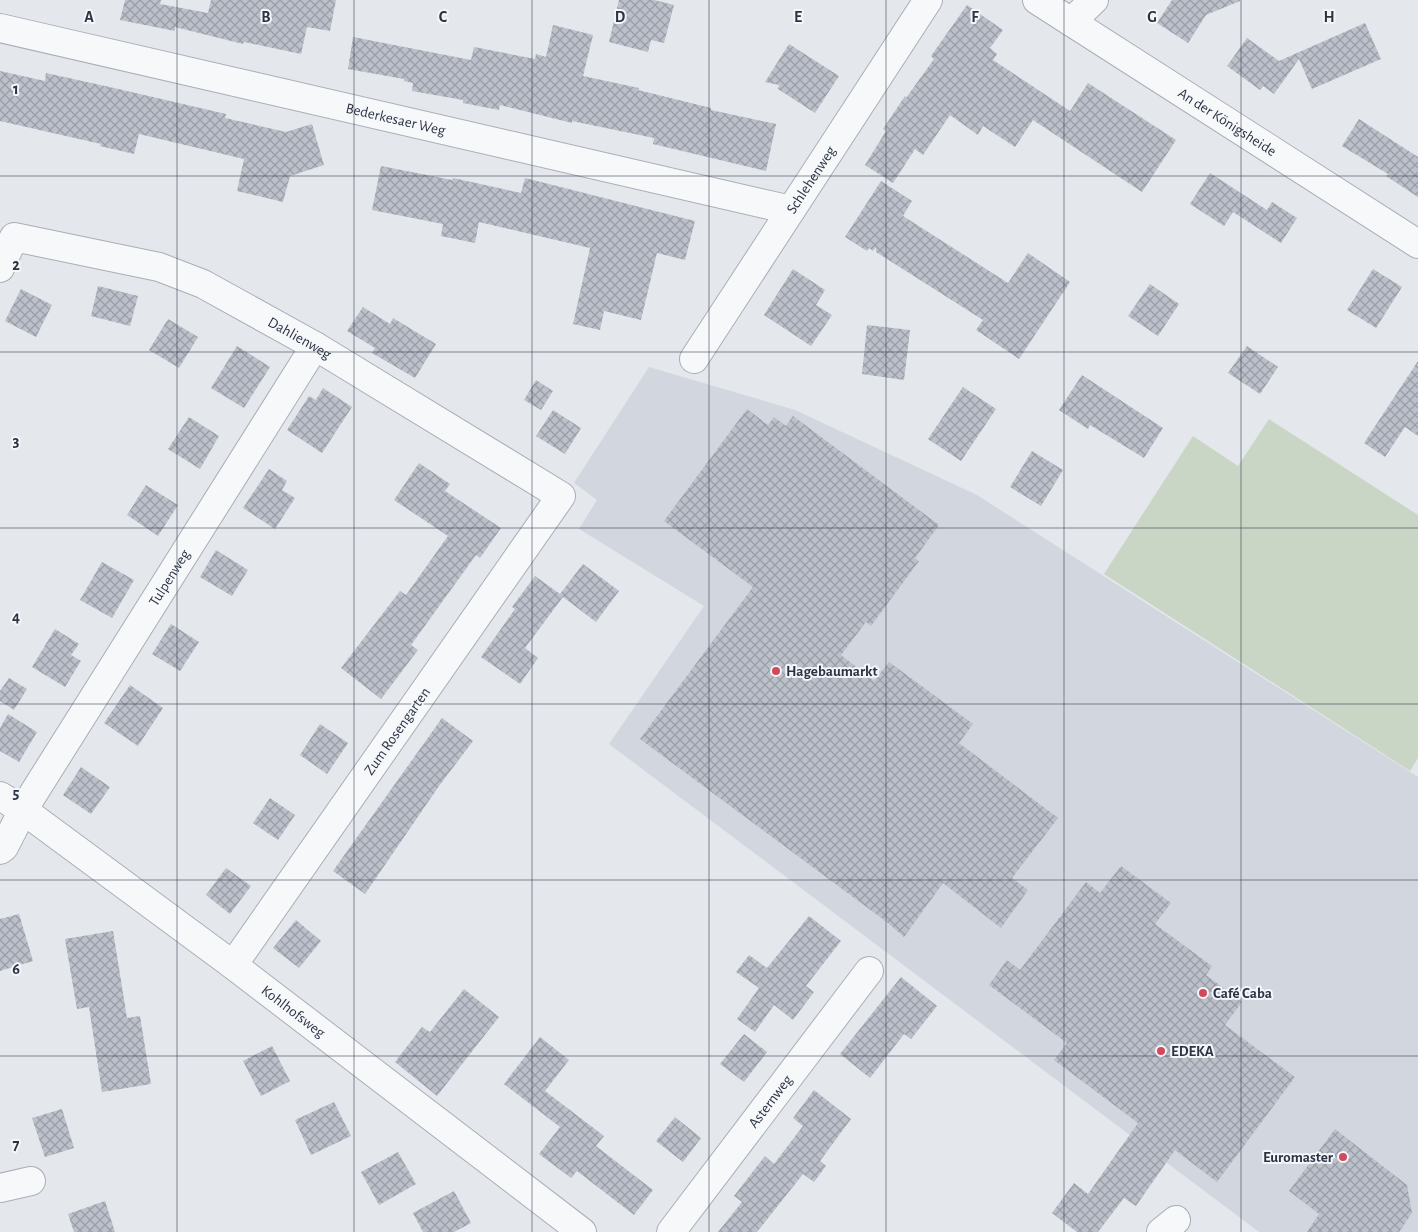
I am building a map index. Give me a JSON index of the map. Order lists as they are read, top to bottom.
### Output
{
  "streets": {
    "street": [
      "Bederkesaer Weg",
      "An der Königsheide",
      "Schlehenweg",
      "Dahlienweg",
      "Tulpenweg",
      "Zum Rosengarten",
      "Kohlhofsweg",
      "Asternweg"
    ]
  },
  "crossings": [
    ["Bederkesaer Weg", "Schlehenweg"],
    ["Dahlienweg", "Tulpenweg"],
    ["Dahlienweg", "Zum Rosengarten"],
    ["Tulpenweg", "Kohlhofsweg"],
    ["Zum Rosengarten", "Kohlhofsweg"]
  ],
  "places": [
    "Hagebaumarkt",
    "Café Caba",
    "EDEKA",
    "Euromaster"
  ],
  "grid": {
    "columns": [
      "A",
      "B",
      "C",
      "D",
      "E",
      "F",
      "G",
      "H"
    ],
    "rows": [
      "1",
      "2",
      "3",
      "4",
      "5",
      "6",
      "7"
    ]
  }
}
